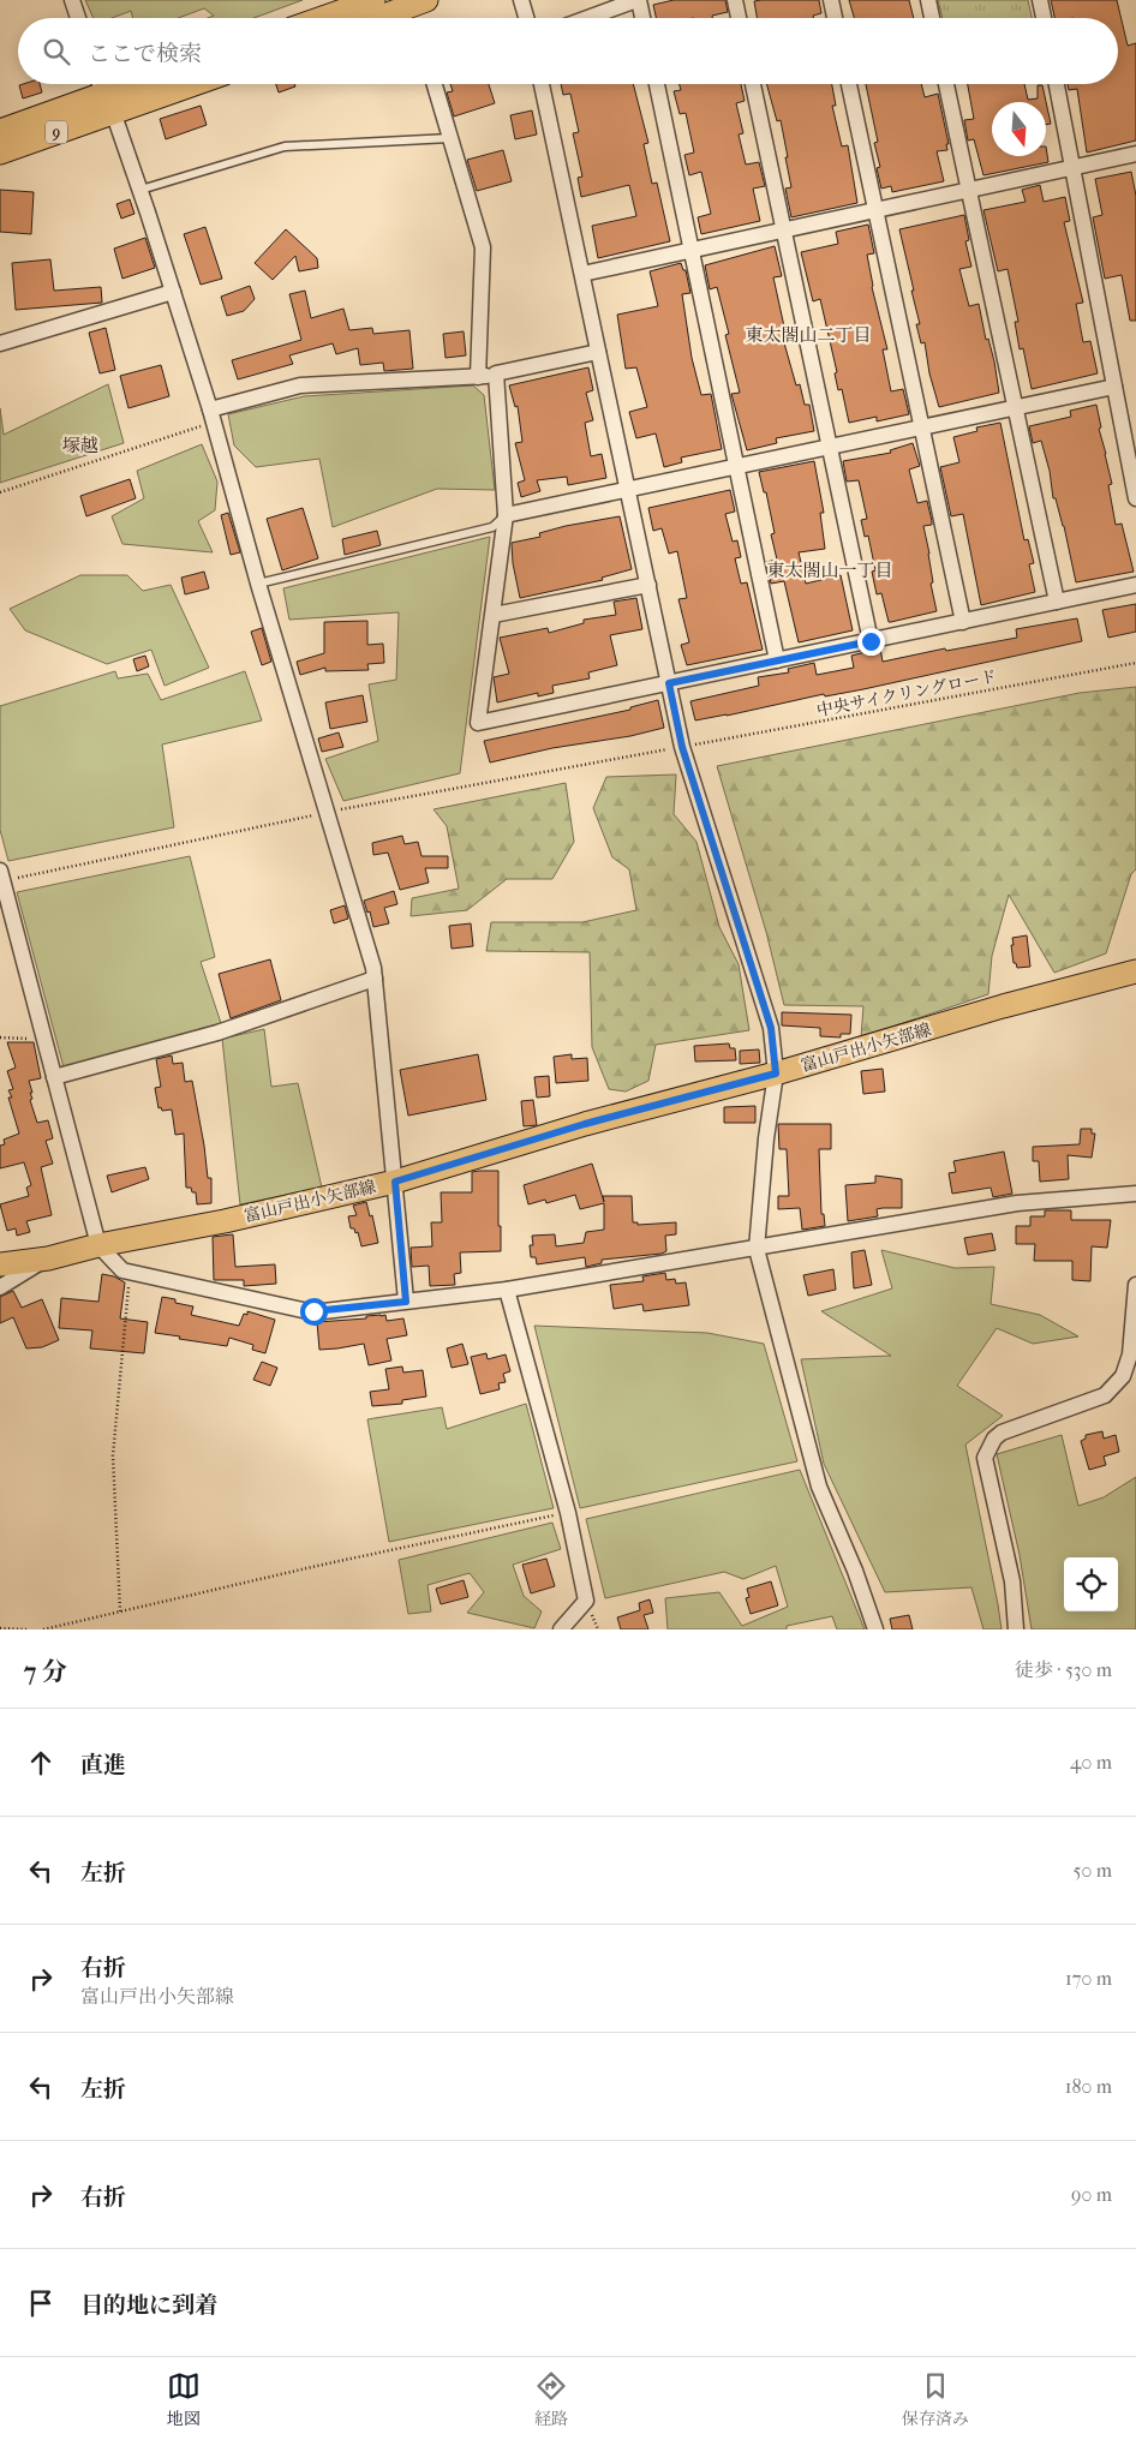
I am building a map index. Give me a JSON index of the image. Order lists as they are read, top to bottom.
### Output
{
  "streets": {
    "main road": ["9", "富山戸出小矢部線"],
    "path": ["中央サイクリングロード"]
  },
  "districts": ["東太閤山二丁目", "塚越", "東太閤山一丁目"],
  "north": "bottom",
  "page": {
    "search": "ここで検索",
    "heading": ["7 分", "徒歩 · 530 m"],
    "list": [
      ["直進", "40 m"],
      ["左折", "50 m"],
      ["右折", "富山戸出小矢部線", "170 m"],
      ["左折", "180 m"],
      ["右折", "90 m"],
      "目的地に到着"
    ],
    "nav": ["地図", "経路", "保存済み"]
  }
}
